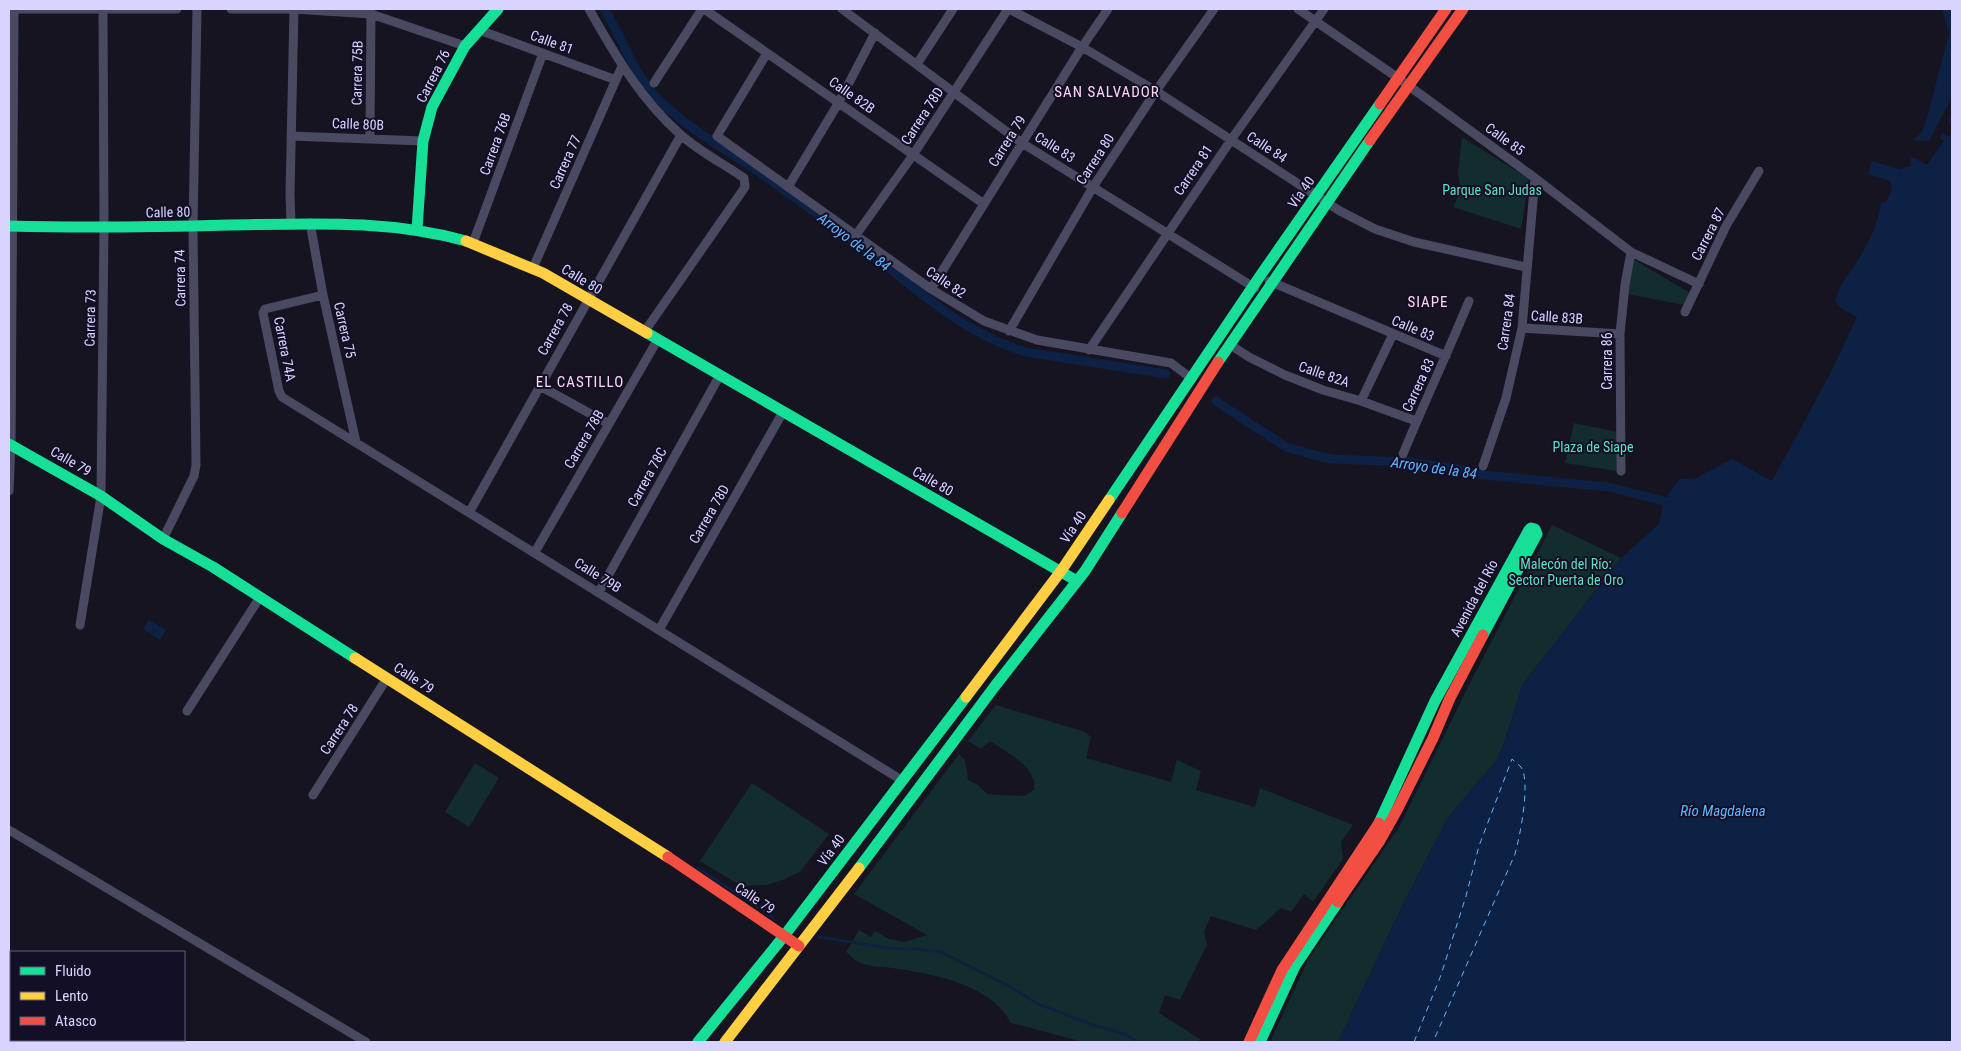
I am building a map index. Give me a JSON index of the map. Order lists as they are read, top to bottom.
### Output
{
  "streets": {
    "main road": [
      "Carrera 76",
      "Vía 40",
      "Calle 80",
      "Calle 79",
      "Avenida del Río"
    ],
    "street": [
      "Calle 81",
      "Carrera 75B",
      "Calle 82B",
      "Carrera 78D",
      "Calle 80B",
      "Calle 85",
      "Carrera 79",
      "Carrera 76B",
      "Calle 83",
      "Calle 84",
      "Carrera 80",
      "Carrera 77",
      "Carrera 81",
      "Carrera 87",
      "Carrera 74",
      "Calle 82",
      "Calle 83B",
      "Carrera 73",
      "Carrera 84",
      "Carrera 78",
      "Carrera 75",
      "Carrera 74A",
      "Carrera 86",
      "Calle 82A",
      "Carrera 83",
      "Carrera 78B",
      "Carrera 78C",
      "Calle 79B"
    ]
  },
  "crossings": [
    ["Calle 81", "Carrera 76"],
    ["Calle 81", "Carrera 76B"],
    ["Calle 81", "Carrera 77"],
    ["Carrera 75B", "Calle 80B"],
    ["Carrera 76", "Calle 80B"],
    ["Carrera 76", "Calle 80"],
    ["Calle 82B", "Carrera 78D"],
    ["Calle 82B", "Carrera 79"],
    ["Calle 82B", "Calle 82"],
    ["Carrera 78D", "Calle 83"],
    ["Carrera 78D", "Calle 84"],
    ["Carrera 78D", "Calle 80"],
    ["Carrera 78D", "Calle 82"],
    ["Carrera 78D", "Calle 79B"],
    ["Calle 85", "Carrera 81"],
    ["Calle 85", "Vía 40"],
    ["Calle 85", "Carrera 87"],
    ["Calle 85", "Carrera 84"],
    ["Calle 85", "Carrera 86"],
    ["Carrera 79", "Calle 83"],
    ["Carrera 79", "Calle 84"],
    ["Carrera 79", "Calle 82"],
    ["Carrera 76B", "Calle 80"],
    ["Calle 83", "Carrera 80"],
    ["Calle 83", "Carrera 81"],
    ["Calle 83", "Vía 40"],
    ["Calle 83", "Carrera 83"],
    ["Calle 84", "Carrera 80"],
    ["Calle 84", "Carrera 81"],
    ["Calle 84", "Vía 40"],
    ["Calle 84", "Carrera 84"],
    ["Carrera 80", "Calle 82"],
    ["Carrera 77", "Calle 80"],
    ["Carrera 81", "Calle 82"],
    ["Vía 40", "Calle 80"],
    ["Vía 40", "Calle 82"],
    ["Vía 40", "Calle 82A"],
    ["Vía 40", "Calle 79"],
    ["Vía 40", "Calle 79B"],
    ["Calle 80", "Carrera 74"],
    ["Calle 80", "Carrera 73"],
    ["Calle 80", "Carrera 78"],
    ["Calle 80", "Carrera 75"],
    ["Calle 80", "Carrera 78B"],
    ["Calle 80", "Carrera 78C"],
    ["Carrera 74", "Calle 79"],
    ["Calle 83B", "Carrera 84"],
    ["Calle 83B", "Carrera 86"],
    ["Carrera 73", "Calle 79"],
    ["Carrera 78", "Calle 79"],
    ["Carrera 78", "Calle 79B"],
    ["Carrera 75", "Carrera 74A"],
    ["Carrera 75", "Calle 79B"],
    ["Carrera 74A", "Calle 79B"],
    ["Calle 82A", "Carrera 83"],
    ["Carrera 78B", "Calle 79B"],
    ["Carrera 78C", "Calle 79B"]
  ],
  "districts": ["SAN SALVADOR", "SIAPE", "EL CASTILLO"],
  "water": ["Arroyo de la 84", "Río Magdalena"],
  "parks": ["Parque San Judas", "Plaza de Siape", "Malecón del Río: Sector Puerta de Oro"],
  "legend": ["Fluido", "Lento", "Atasco"]
}
